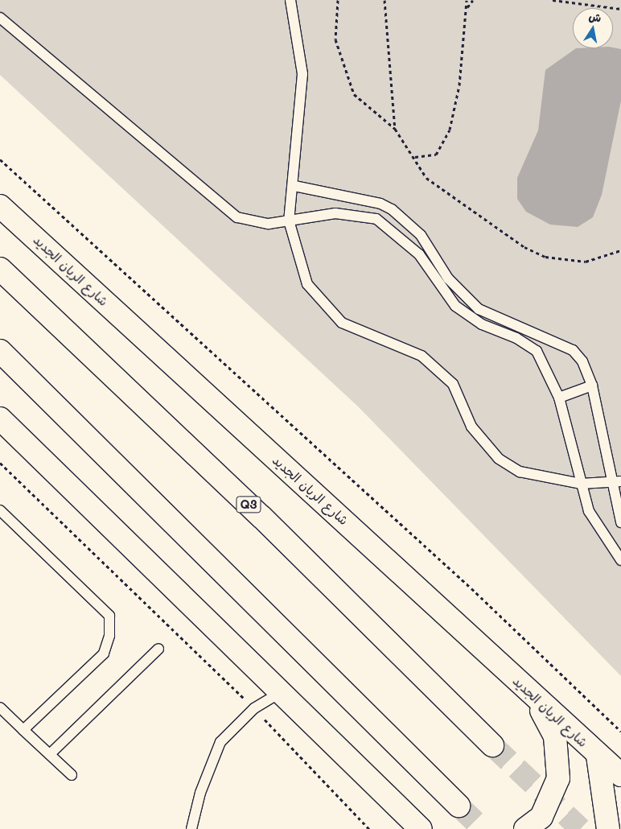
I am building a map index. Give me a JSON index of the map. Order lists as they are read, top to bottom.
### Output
{
  "streets": {
    "main road": ["شارع الريان الجديد", "Q3"]
  },
  "north": "top"
}
